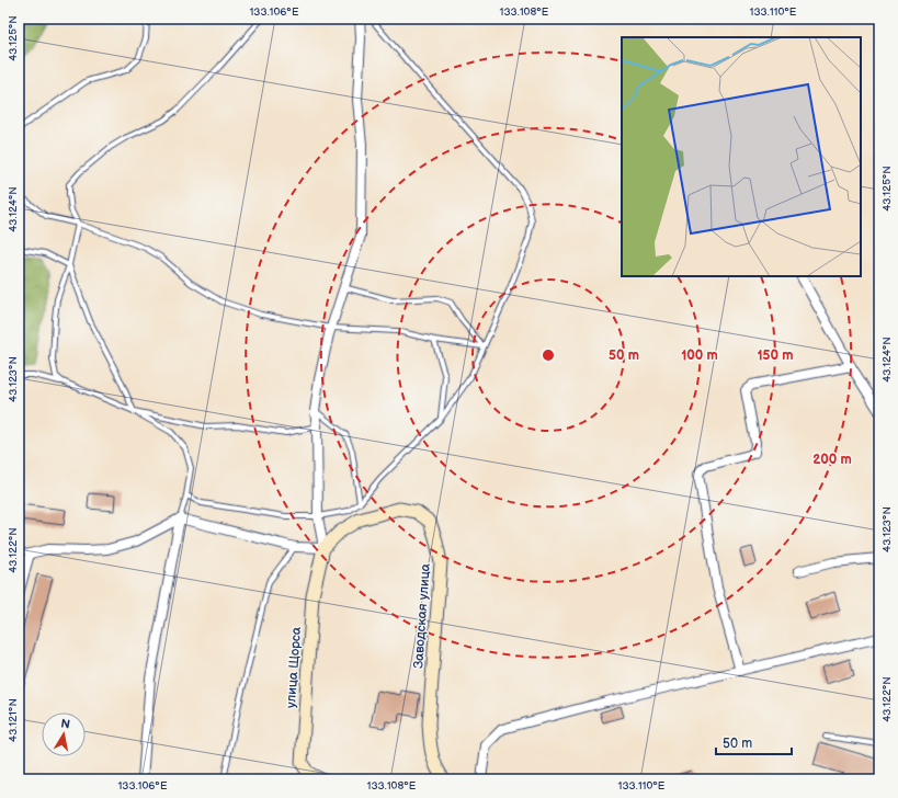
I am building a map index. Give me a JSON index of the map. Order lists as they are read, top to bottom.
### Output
{
  "streets": {
    "street": ["Заводская улица", "улица Щорса"]
  },
  "crossings": [
    ["Заводская улица", "улица Щорса"]
  ],
  "scale_bar": "50 m",
  "north": "top",
  "coordinates": [
    "133.106°E",
    "133.108°E",
    "133.110°E",
    "43.125°N",
    "43.124°N",
    "43.123°N",
    "43.122°N",
    "43.121°N"
  ],
  "rings": [
    "50 m",
    "100 m",
    "150 m",
    "200 m"
  ]
}
